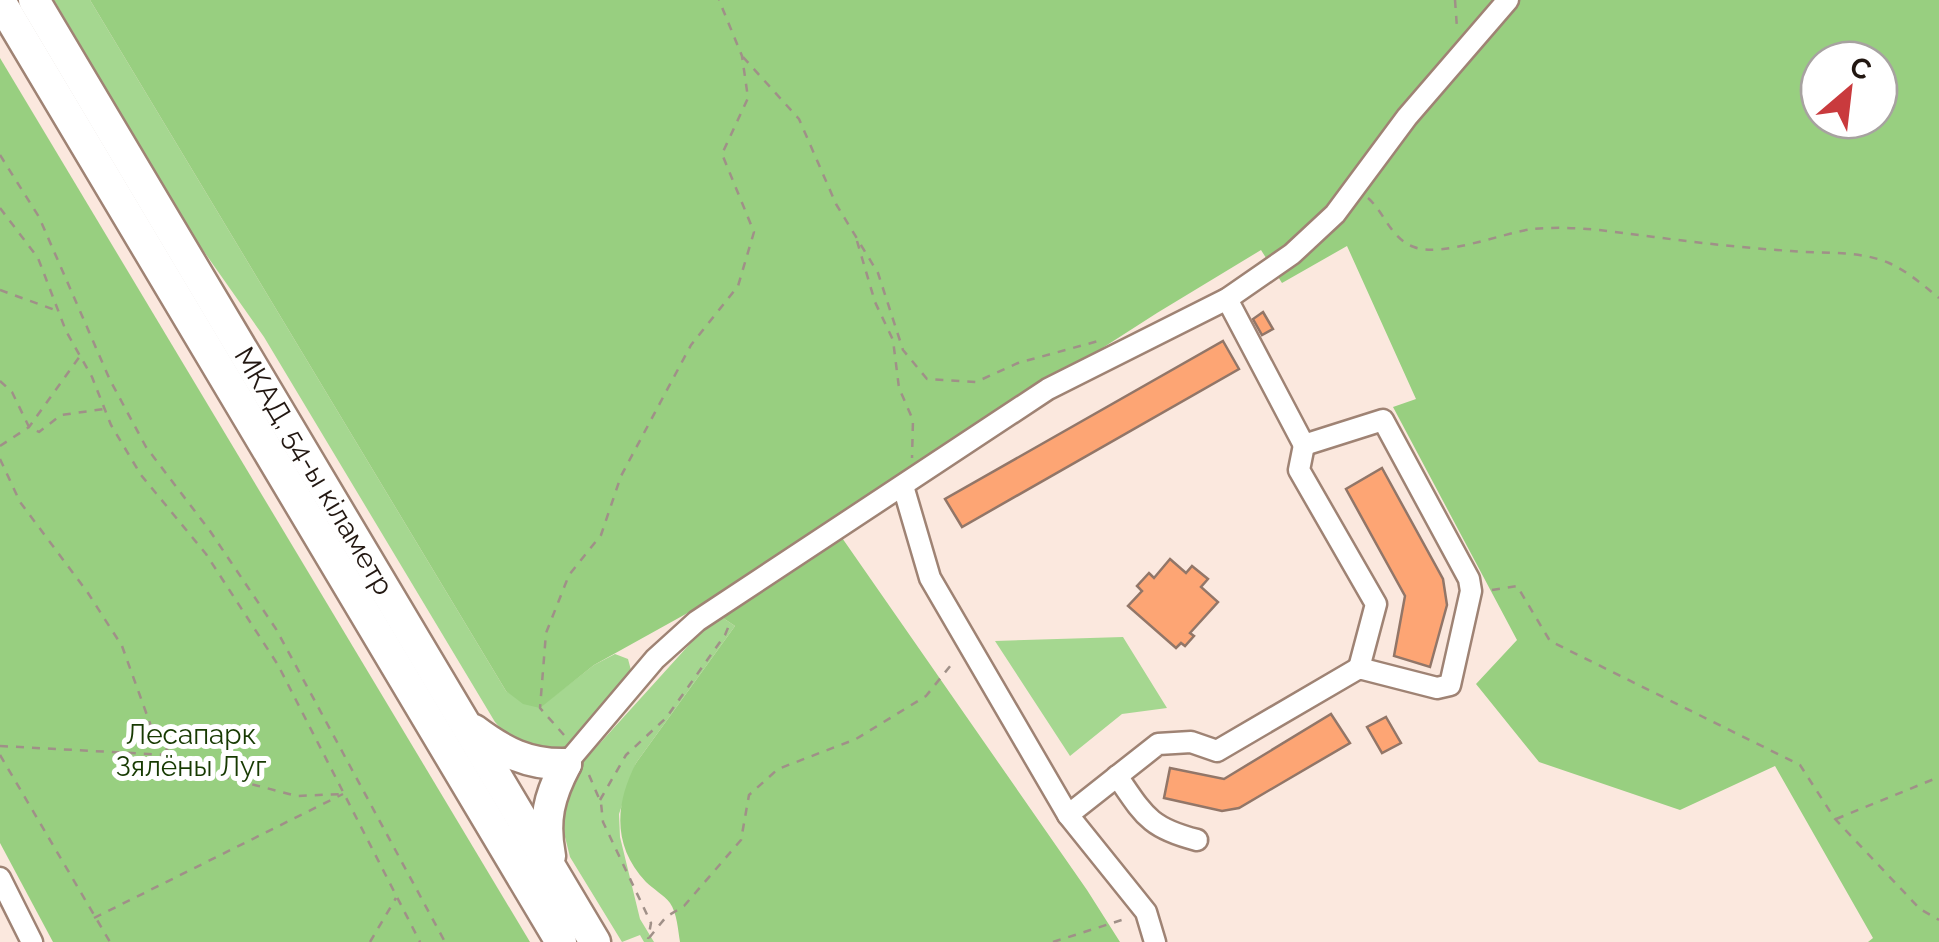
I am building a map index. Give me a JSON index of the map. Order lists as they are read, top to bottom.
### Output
{
  "streets": {
    "highway": ["МКАД, 54-ы кіламетр"]
  },
  "parks": ["Лесапарк Зялёны Луг"],
  "north": "top right"
}
